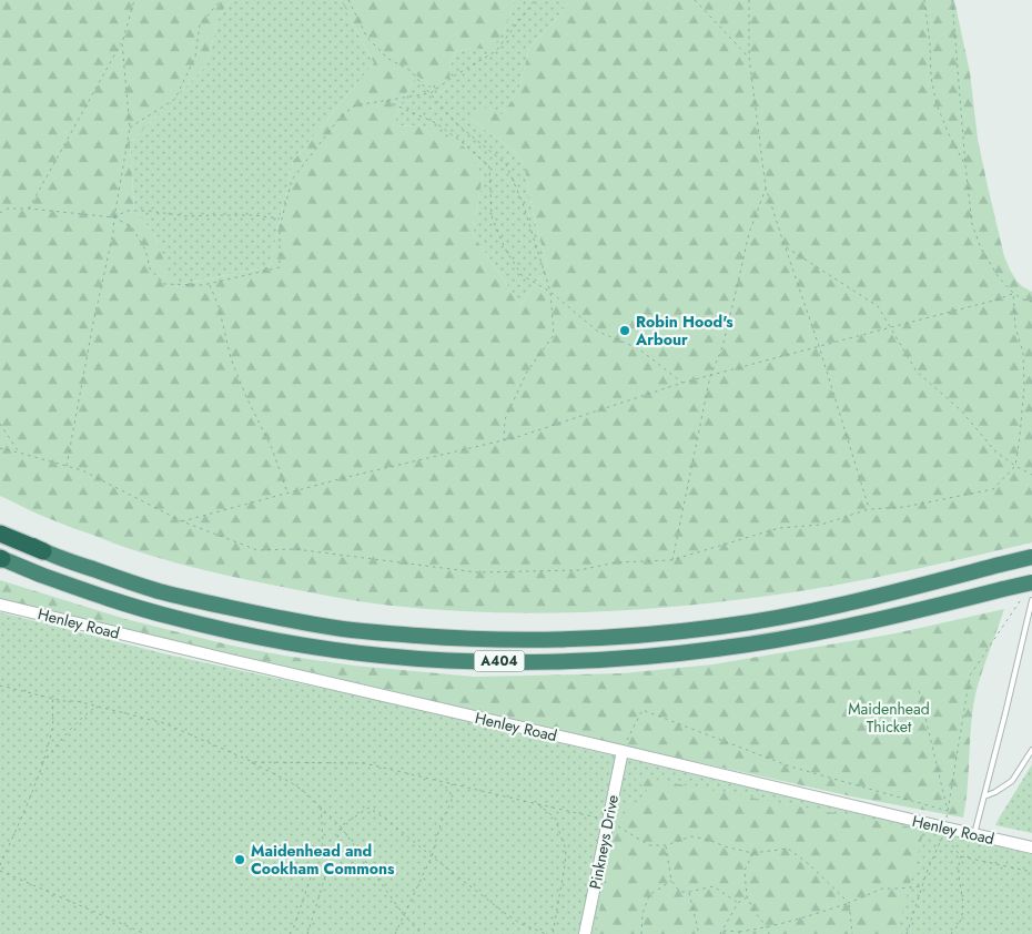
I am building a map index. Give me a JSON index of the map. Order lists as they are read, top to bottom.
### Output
{
  "streets": {
    "highway": ["A404"],
    "street": ["Henley Road", "Pinkneys Drive"]
  },
  "crossings": [
    ["Henley Road", "Pinkneys Drive"]
  ],
  "parks": ["Maidenhead Thicket"],
  "places": ["Robin Hood's Arbour", "Maidenhead and Cookham Commons"]
}
